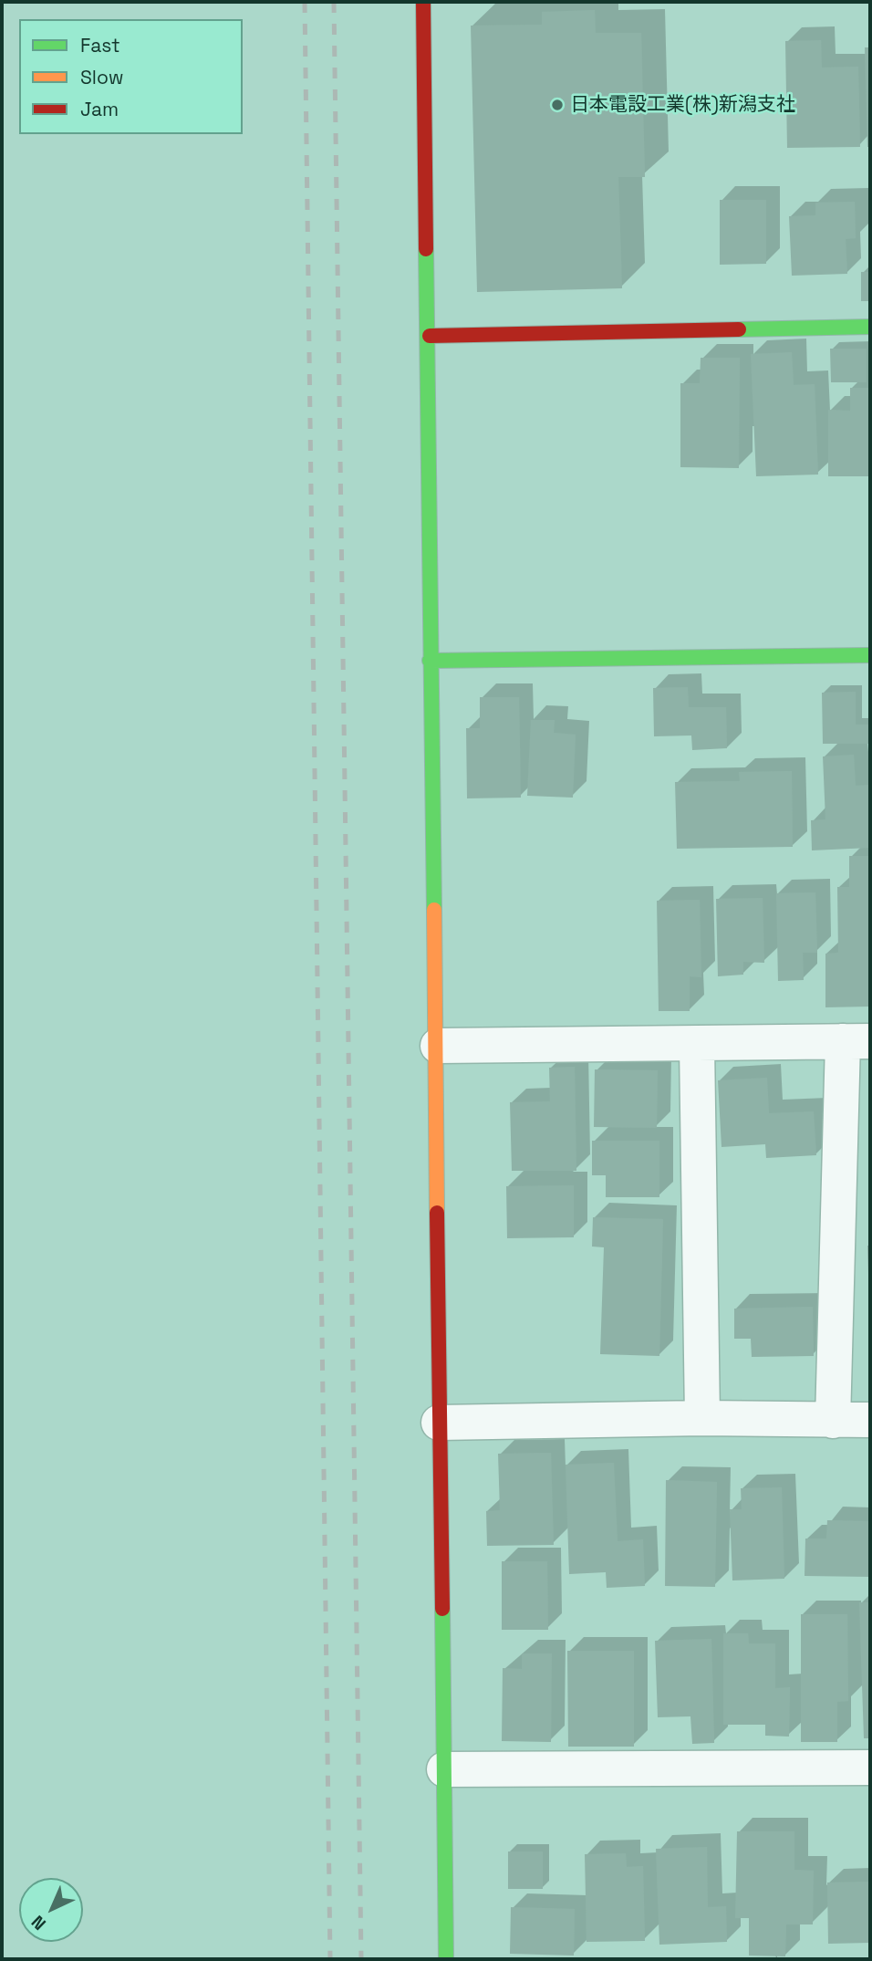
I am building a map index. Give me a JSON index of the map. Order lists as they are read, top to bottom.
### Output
{
  "places": ["日本電設工業(株)新潟支社"],
  "legend": ["Fast", "Slow", "Jam"],
  "north": "bottom left"
}
